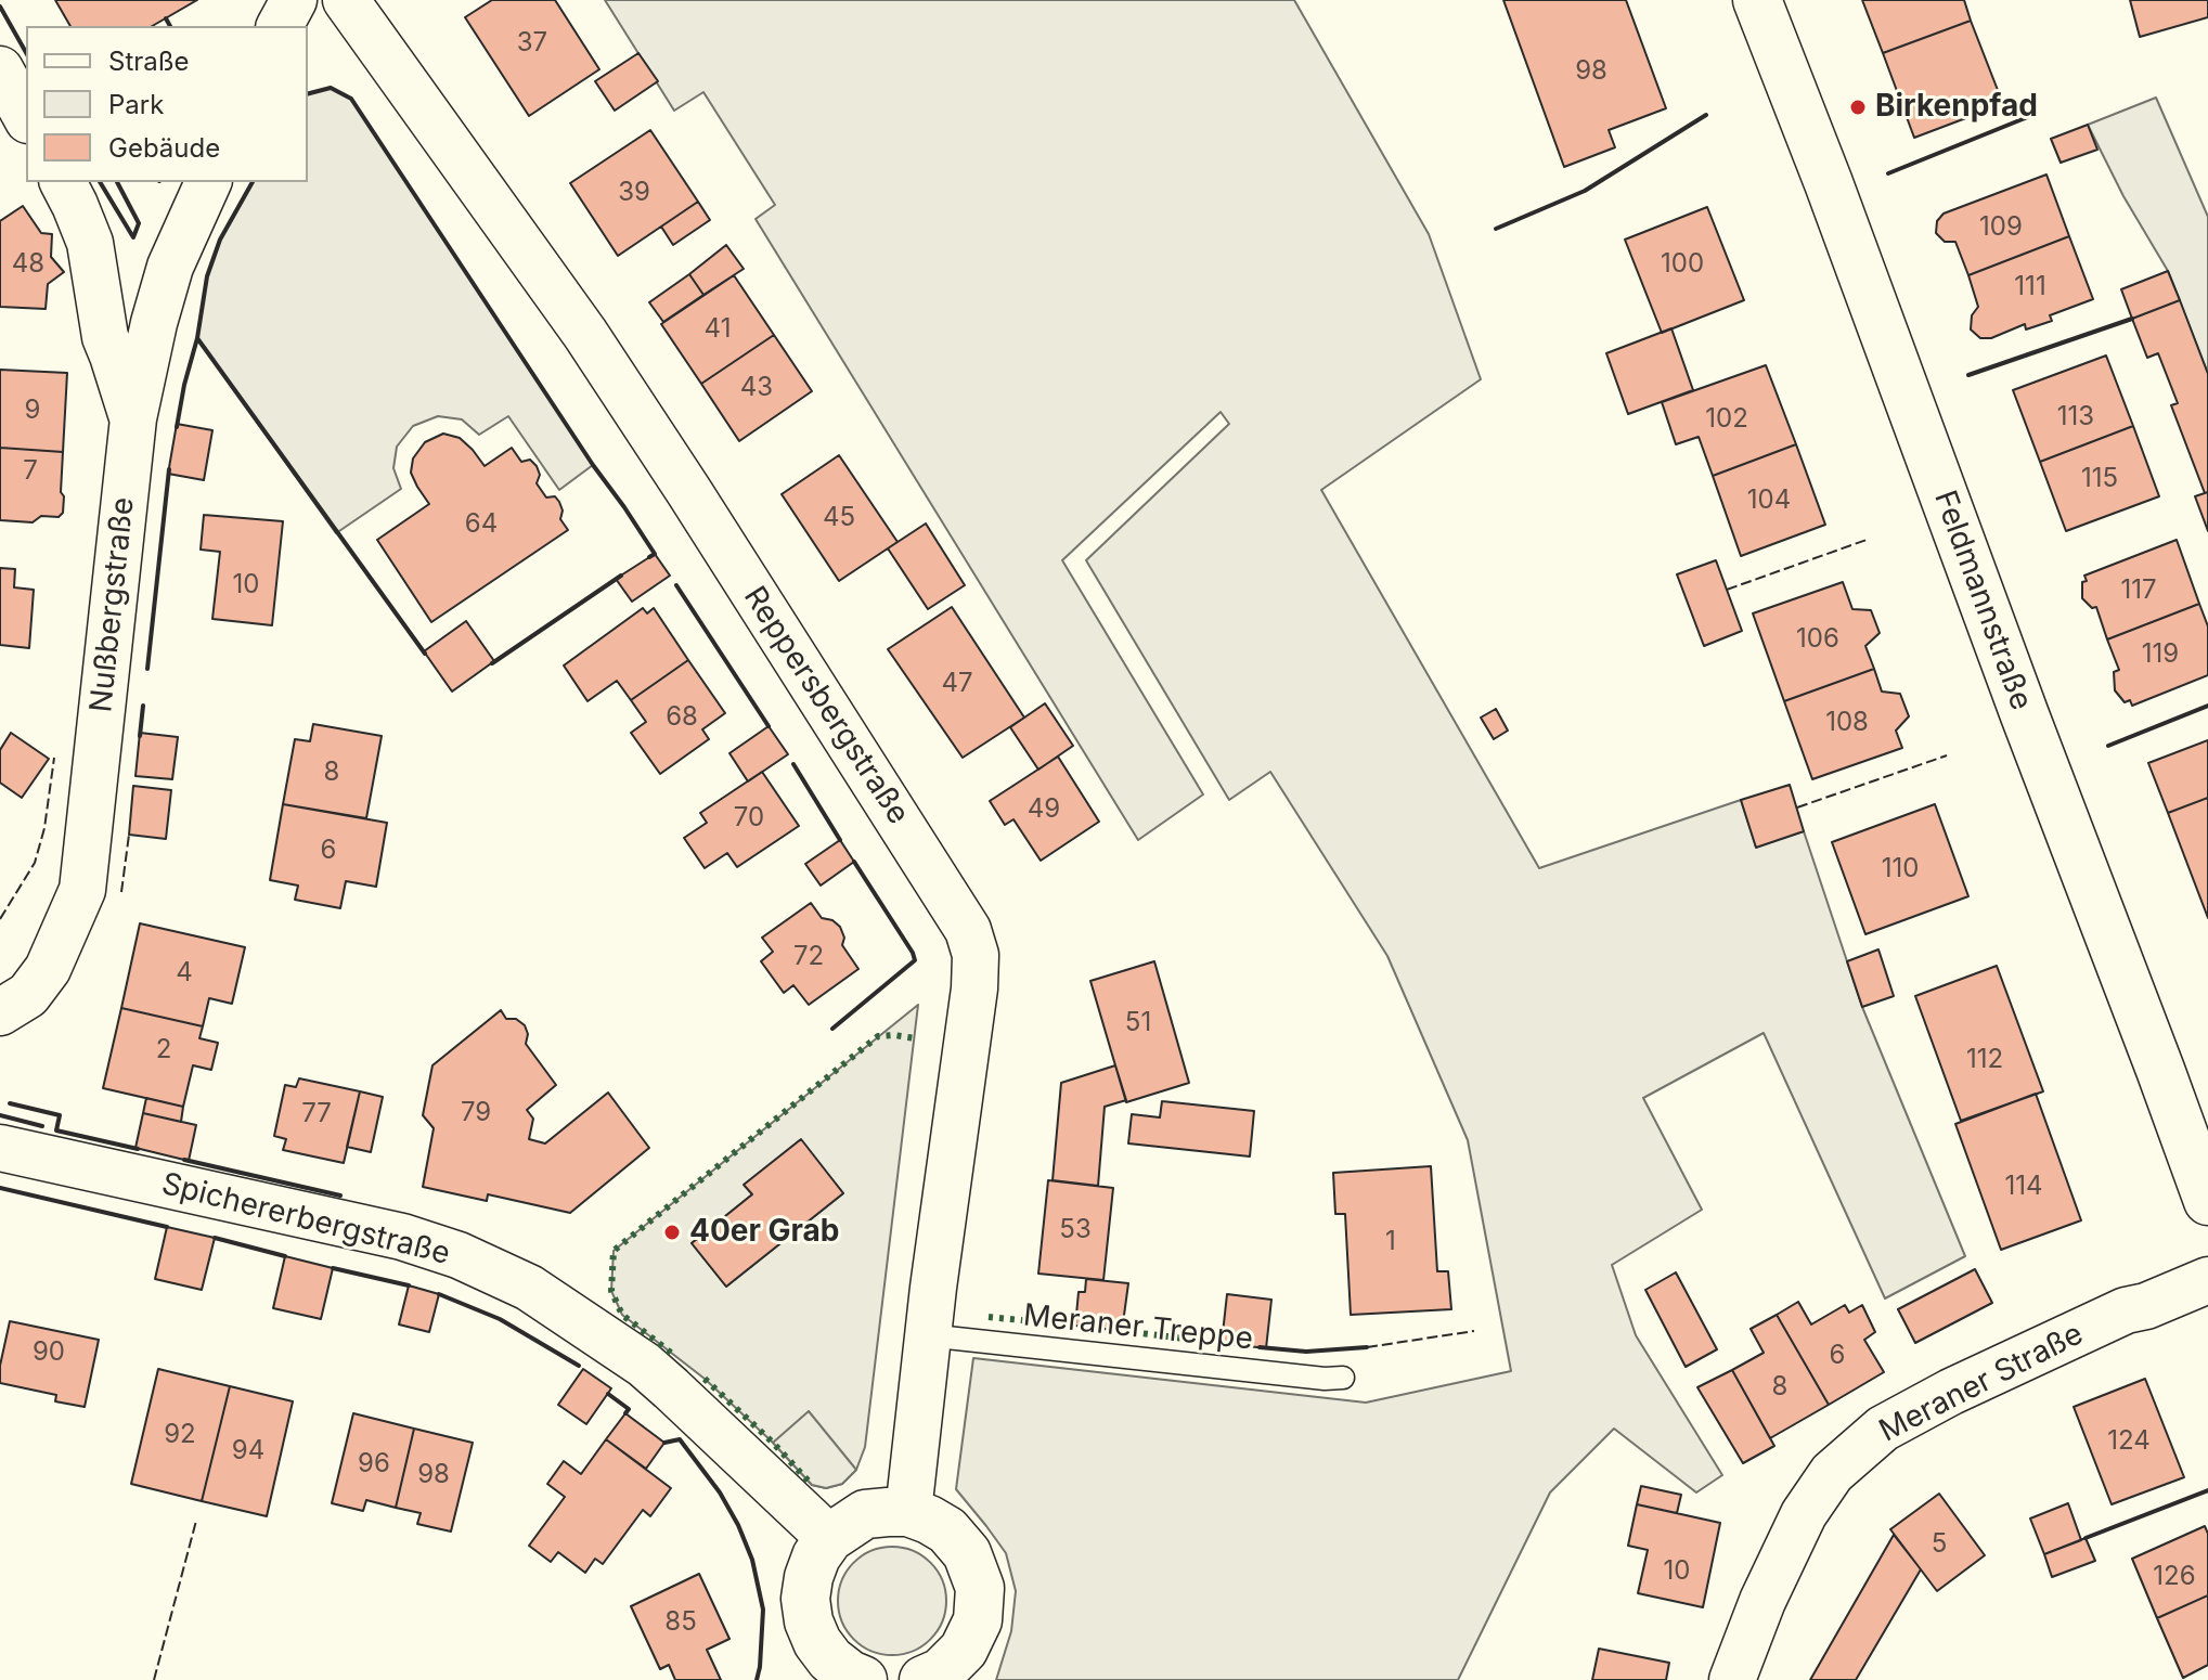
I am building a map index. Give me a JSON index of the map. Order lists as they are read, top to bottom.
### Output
{
  "streets": {
    "street": [
      "Feldmannstraße",
      "Nußbergstraße",
      "Reppersbergstraße",
      "Spichererbergstraße",
      "Meraner Straße"
    ],
    "lane": ["Meraner Treppe"]
  },
  "crossings": [
    ["Reppersbergstraße", "Meraner Treppe"]
  ],
  "places": ["Birkenpfad", "40er Grab"],
  "house_numbers": [
    "37",
    "98",
    "39",
    "109",
    "48",
    "100",
    "111",
    "41",
    "43",
    "9",
    "113",
    "102",
    "7",
    "115",
    "104",
    "45",
    "64",
    "10",
    "117",
    "106",
    "119",
    "47",
    "68",
    "108",
    "8",
    "49",
    "70",
    "6",
    "110",
    "72",
    "4",
    "51",
    "2",
    "112",
    "79",
    "77",
    "114",
    "53",
    "1",
    "90",
    "6",
    "8",
    "92",
    "124",
    "94",
    "96",
    "98",
    "5",
    "10",
    "126",
    "85"
  ],
  "legend": ["Straße", "Park", "Gebäude"]
}
